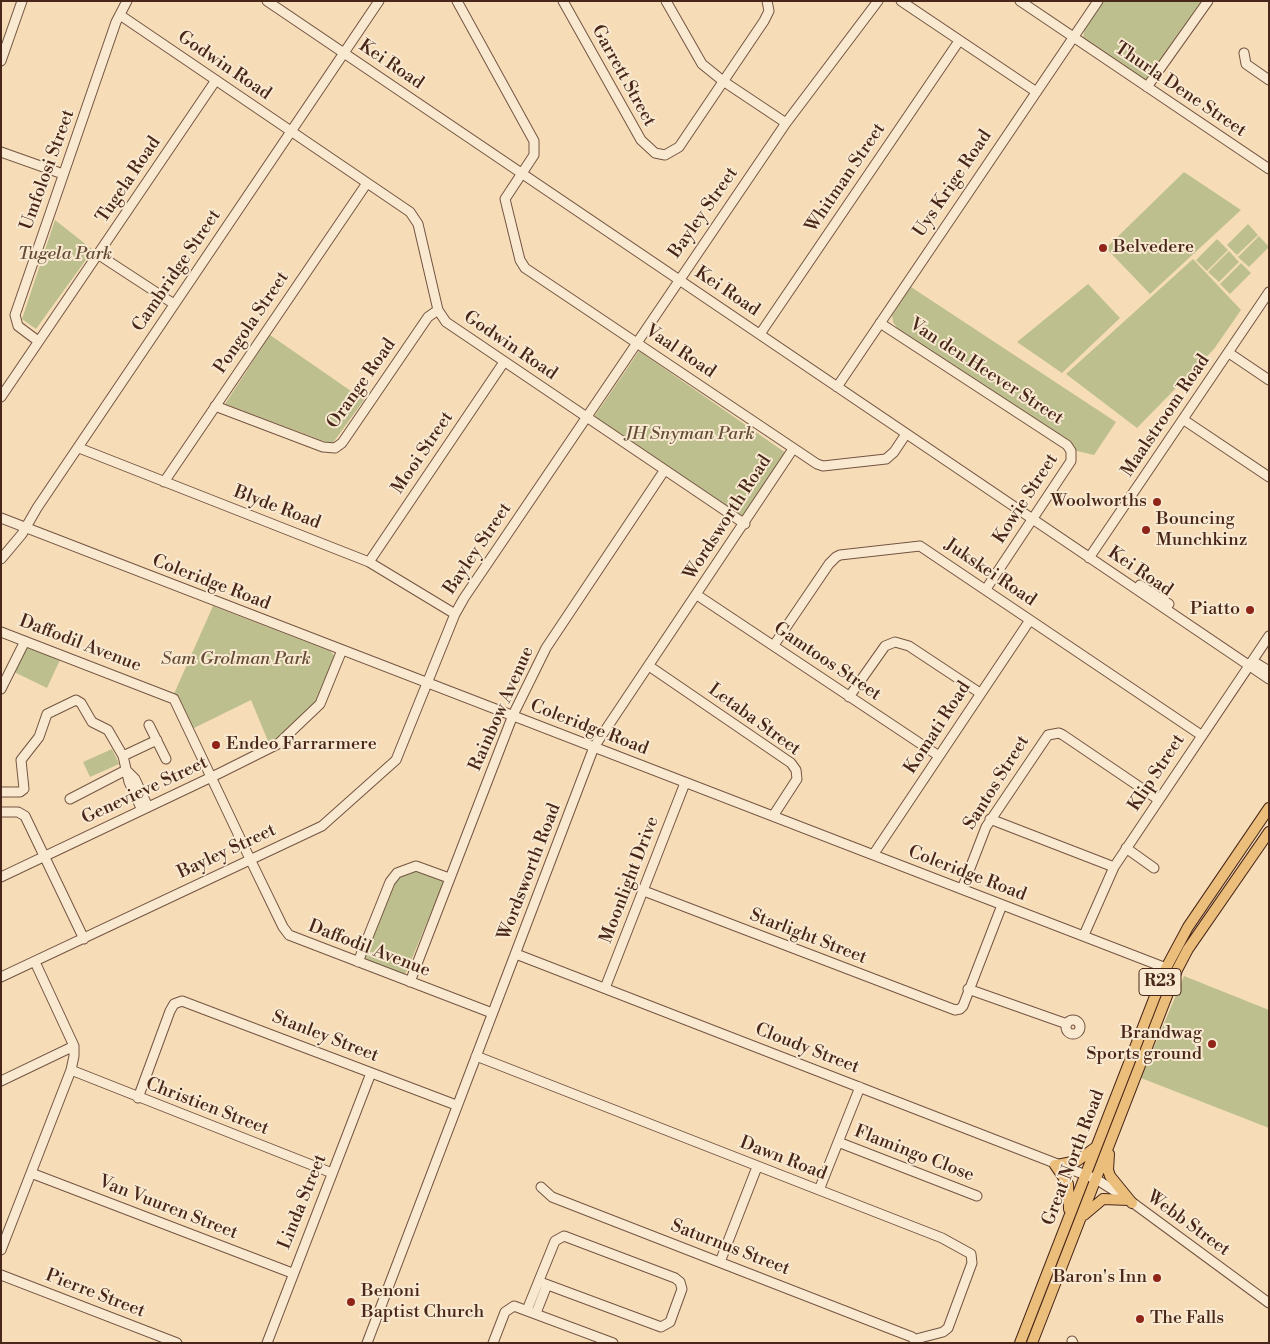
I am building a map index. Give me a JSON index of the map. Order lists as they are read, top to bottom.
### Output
{
  "streets": {
    "main road": ["R23", "Great North Road"],
    "street": [
      "Kei Road",
      "Godwin Road",
      "Garrett Street",
      "Thurla Dene Street",
      "Umfolosi Street",
      "Whitman Street",
      "Tugela Road",
      "Uys Krige Road",
      "Bayley Street",
      "Cambridge Street",
      "Pongola Street",
      "Vaal Road",
      "Van den Heever Street",
      "Orange Road",
      "Maalstroom Road",
      "Mooi Street",
      "Kowie Street",
      "Blyde Road",
      "Wordsworth Road",
      "Jukskei Road",
      "Coleridge Road",
      "Daffodil Avenue",
      "Gamtoos Street",
      "Rainbow Avenue",
      "Letaba Street",
      "Komati Road",
      "Klip Street",
      "Santos Street",
      "Genevieve Street",
      "Moonlight Drive",
      "Starlight Street",
      "Stanley Street",
      "Cloudy Street",
      "Christien Street",
      "Flamingo Close",
      "Dawn Road",
      "Linda Street",
      "Van Vuuren Street",
      "Webb Street",
      "Saturnus Street",
      "Pierre Street"
    ]
  },
  "crossings": [
    ["Kei Road", "Whitman Street"],
    ["Kei Road", "Uys Krige Road"],
    ["Kei Road", "Bayley Street"],
    ["Kei Road", "Cambridge Street"],
    ["Kei Road", "Vaal Road"],
    ["Kei Road", "Maalstroom Road"],
    ["Kei Road", "Kowie Street"],
    ["Kei Road", "Klip Street"],
    ["Godwin Road", "Umfolosi Street"],
    ["Godwin Road", "Tugela Road"],
    ["Godwin Road", "Bayley Street"],
    ["Godwin Road", "Cambridge Street"],
    ["Godwin Road", "Pongola Street"],
    ["Godwin Road", "Orange Road"],
    ["Godwin Road", "Mooi Street"],
    ["Godwin Road", "Wordsworth Road"],
    ["Godwin Road", "Rainbow Avenue"],
    ["Thurla Dene Street", "Uys Krige Road"],
    ["Umfolosi Street", "Tugela Road"],
    ["Uys Krige Road", "Van den Heever Street"],
    ["Bayley Street", "Vaal Road"],
    ["Bayley Street", "Blyde Road"],
    ["Bayley Street", "Coleridge Road"],
    ["Bayley Street", "Daffodil Avenue"],
    ["Cambridge Street", "Blyde Road"],
    ["Cambridge Street", "Coleridge Road"],
    ["Pongola Street", "Orange Road"],
    ["Pongola Street", "Blyde Road"],
    ["Vaal Road", "Wordsworth Road"],
    ["Van den Heever Street", "Kowie Street"],
    ["Mooi Street", "Blyde Road"],
    ["Kowie Street", "Jukskei Road"],
    ["Wordsworth Road", "Coleridge Road"],
    ["Wordsworth Road", "Daffodil Avenue"],
    ["Wordsworth Road", "Gamtoos Street"],
    ["Wordsworth Road", "Letaba Street"],
    ["Wordsworth Road", "Stanley Street"],
    ["Wordsworth Road", "Cloudy Street"],
    ["Wordsworth Road", "Dawn Road"],
    ["Jukskei Road", "Gamtoos Street"],
    ["Jukskei Road", "Komati Road"],
    ["Jukskei Road", "Klip Street"],
    ["Coleridge Road", "Rainbow Avenue"],
    ["Coleridge Road", "Letaba Street"],
    ["Coleridge Road", "Komati Road"],
    ["Coleridge Road", "Klip Street"],
    ["Coleridge Road", "Santos Street"],
    ["Coleridge Road", "Genevieve Street"],
    ["Coleridge Road", "Moonlight Drive"],
    ["Coleridge Road", "Great North Road"],
    ["Daffodil Avenue", "Rainbow Avenue"],
    ["Daffodil Avenue", "Genevieve Street"],
    ["Gamtoos Street", "Komati Road"],
    ["Klip Street", "Santos Street"],
    ["Moonlight Drive", "Starlight Street"],
    ["Moonlight Drive", "Cloudy Street"],
    ["Stanley Street", "Christien Street"],
    ["Stanley Street", "Linda Street"],
    ["Cloudy Street", "Great North Road"],
    ["Cloudy Street", "Webb Street"],
    ["Christien Street", "Linda Street"],
    ["Great North Road", "Webb Street"],
    ["Dawn Road", "Saturnus Street"],
    ["Linda Street", "Van Vuuren Street"]
  ],
  "parks": ["Tugela Park", "JH Snyman Park", "Sam Grolman Park"],
  "places": [
    "Belvedere",
    "Woolworths",
    "Bouncing Munchkinz",
    "Piatto",
    "Endeo Farrarmere",
    "Brandwag Sports ground",
    "Baron's Inn",
    "Benoni Baptist Church",
    "The Falls"
  ]
}
